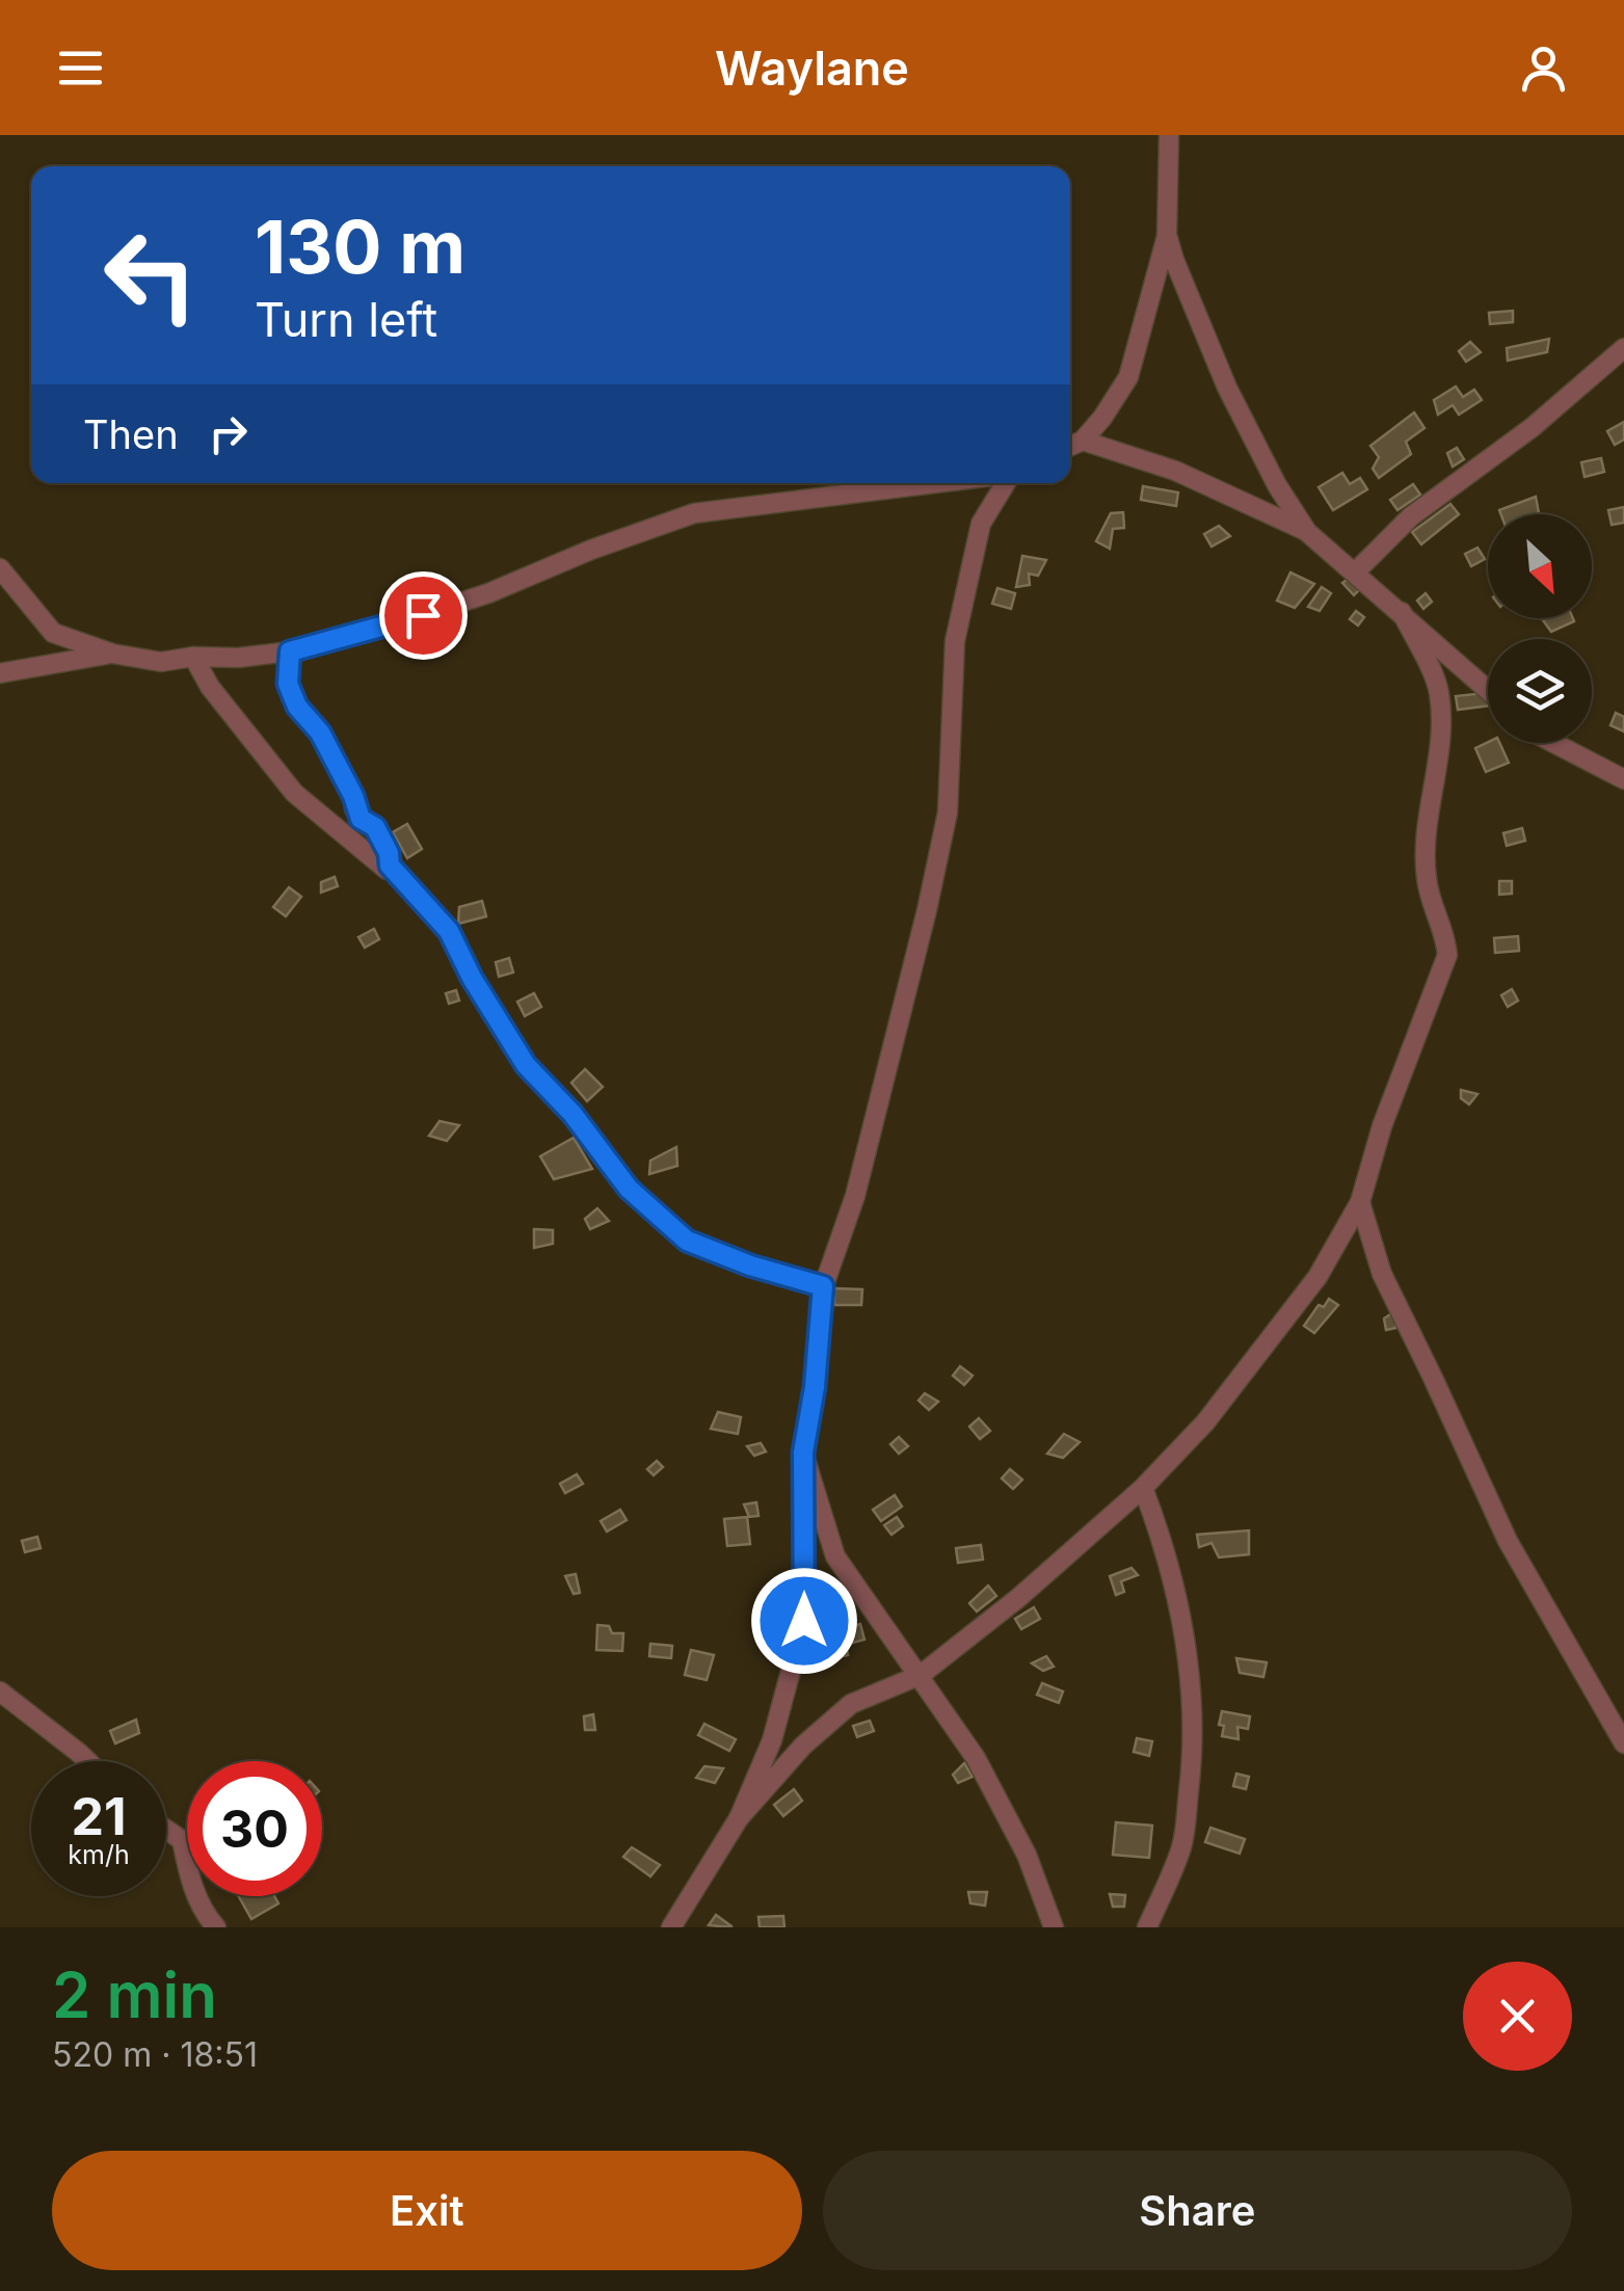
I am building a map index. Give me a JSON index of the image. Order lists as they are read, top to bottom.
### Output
{
  "north": "bottom right",
  "page": {
    "header": "Waylane",
    "turn": ["130 m", "Turn left"],
    "then": "Then",
    "speed": "21 km/h",
    "limit": "30",
    "heading": ["2 min", "520 m · 18:51"],
    "buttons": ["Exit", "Share"]
  }
}
